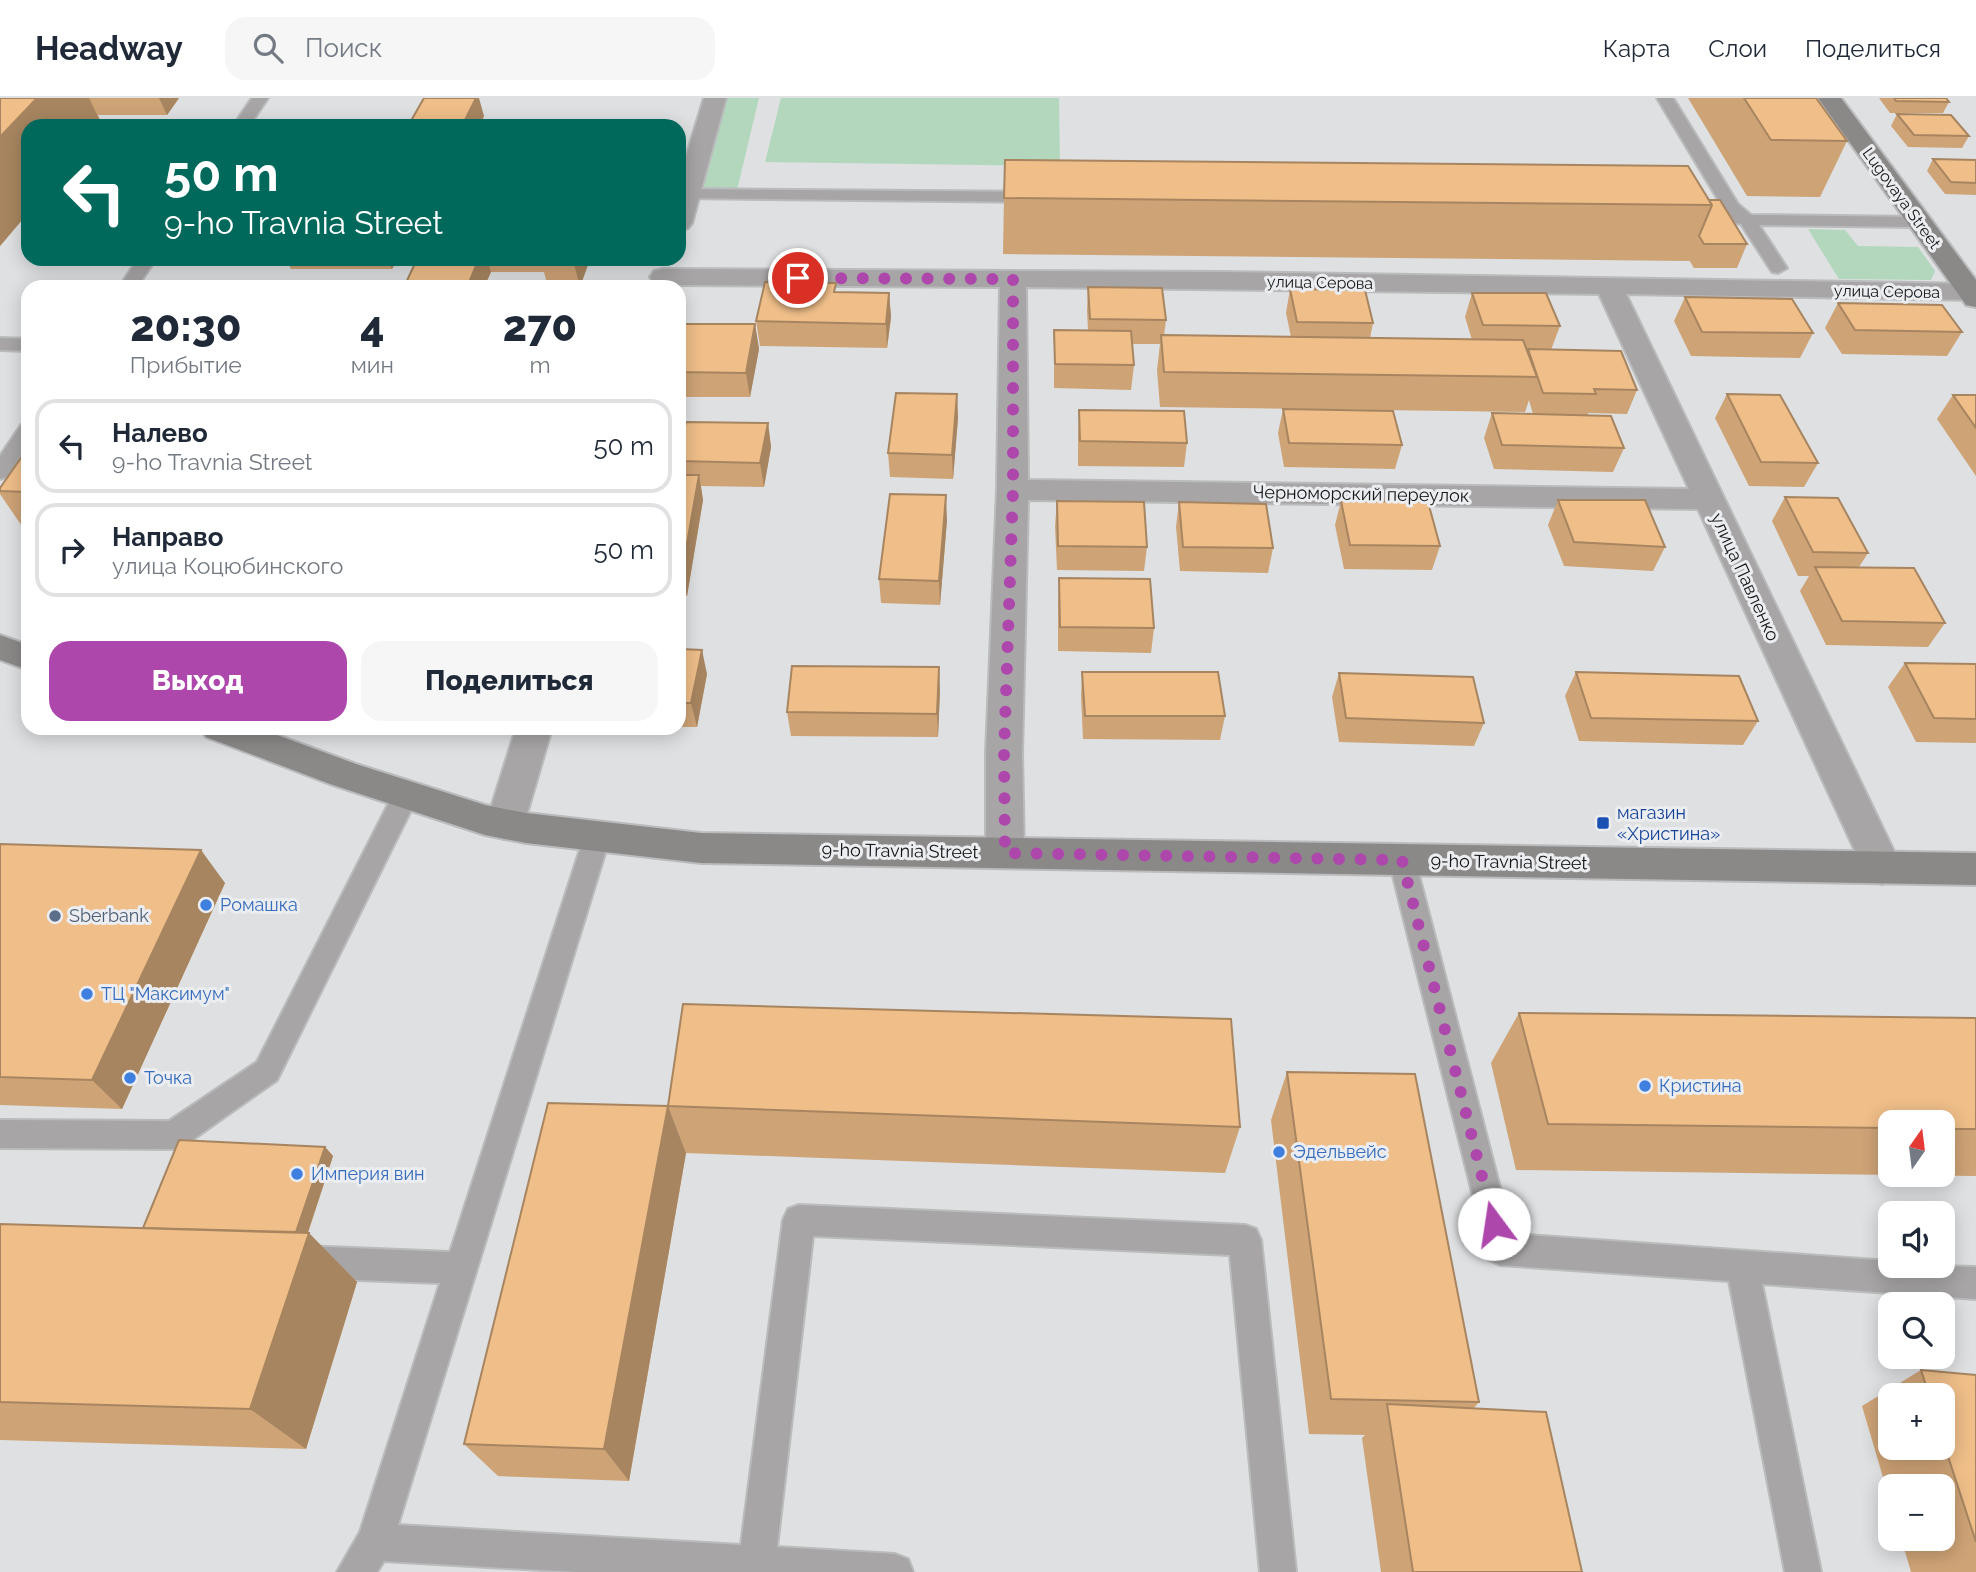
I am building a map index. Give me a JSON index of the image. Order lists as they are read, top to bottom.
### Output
{
  "streets": {
    "street": [
      "Lugovaya Street",
      "улица Серова",
      "Черноморский переулок",
      "улица Павленко",
      "9-ho Travnia Street"
    ]
  },
  "crossings": [
    ["Lugovaya Street", "улица Серова"],
    ["улица Серова", "улица Павленко"],
    ["Черноморский переулок", "улица Павленко"],
    ["улица Павленко", "9-ho Travnia Street"]
  ],
  "places": {
    "transit": ["магазин «Христина»"],
    "other": [
      "Ромашка",
      "Sberbank",
      "ТЦ \"Максимум\"",
      "Точка",
      "Кристина",
      "Эдельвейс",
      "Империя вин"
    ]
  },
  "north": "top",
  "page": {
    "header": "Headway",
    "search": "Поиск",
    "nav": ["Карта", "Слои", "Поделиться"],
    "turn": ["50 m", "9-ho Travnia Street"],
    "eta": [
      "20:30",
      "Прибытие",
      "4",
      "мин",
      "270",
      "m"
    ],
    "list": [
      {
        "name": "Налево",
        "note": "9-ho Travnia Street",
        "value": "50 m"
      },
      {
        "name": "Направо",
        "note": "улица Коцюбинского",
        "value": "50 m"
      }
    ],
    "buttons": ["Выход", "Поделиться"],
    "map_buttons": ["+", "−"]
  }
}
